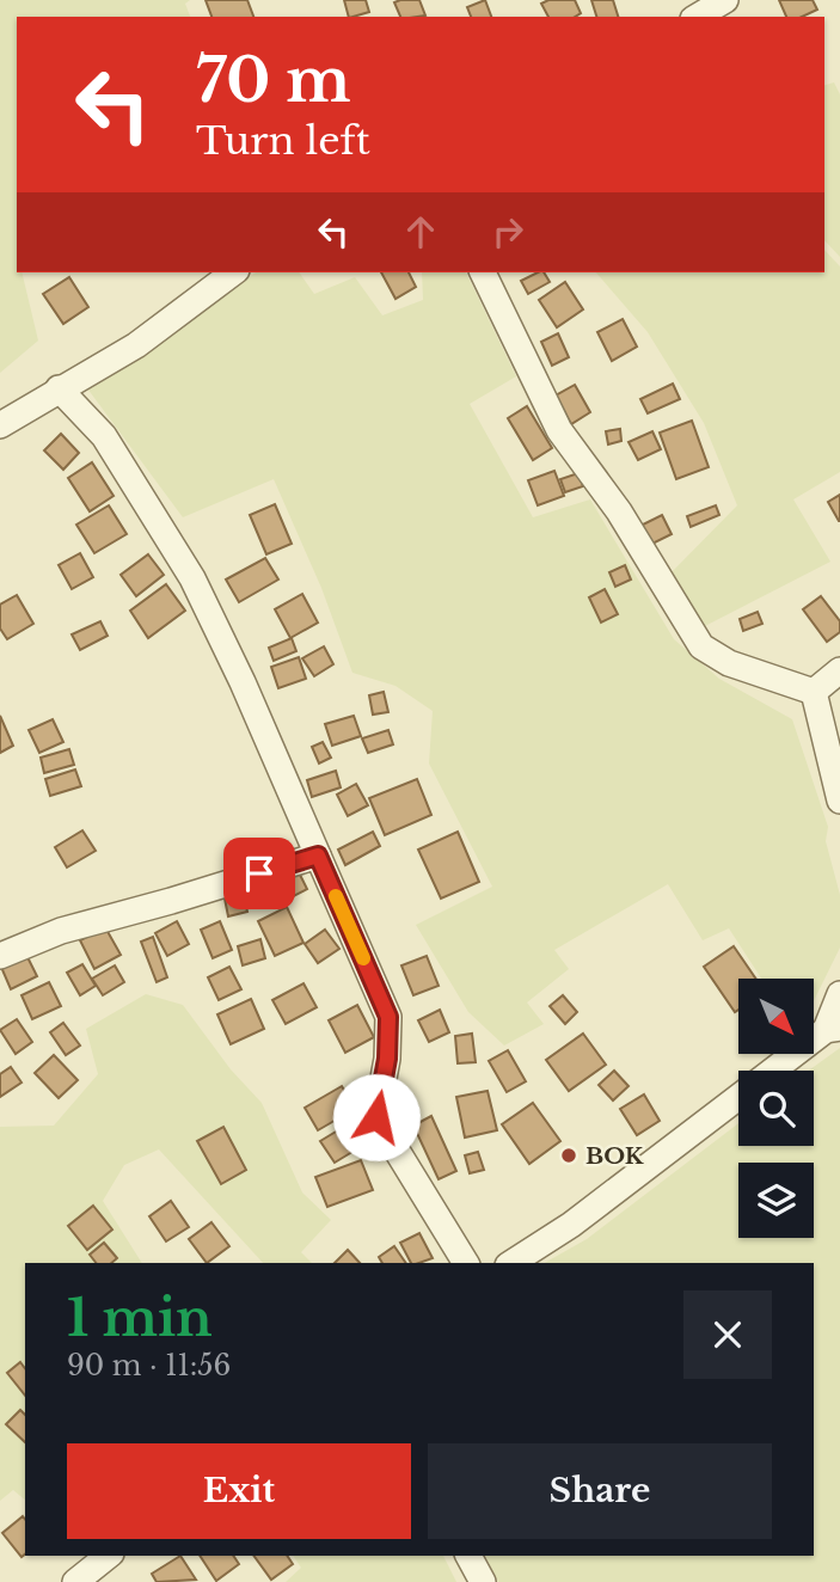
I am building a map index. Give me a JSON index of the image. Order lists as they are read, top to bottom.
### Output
{
  "places": ["BOK"],
  "north": "bottom right",
  "page": {
    "turn": ["70 m", "Turn left"],
    "heading": ["1 min", "90 m · 11:56"],
    "buttons": ["Exit", "Share"]
  }
}
